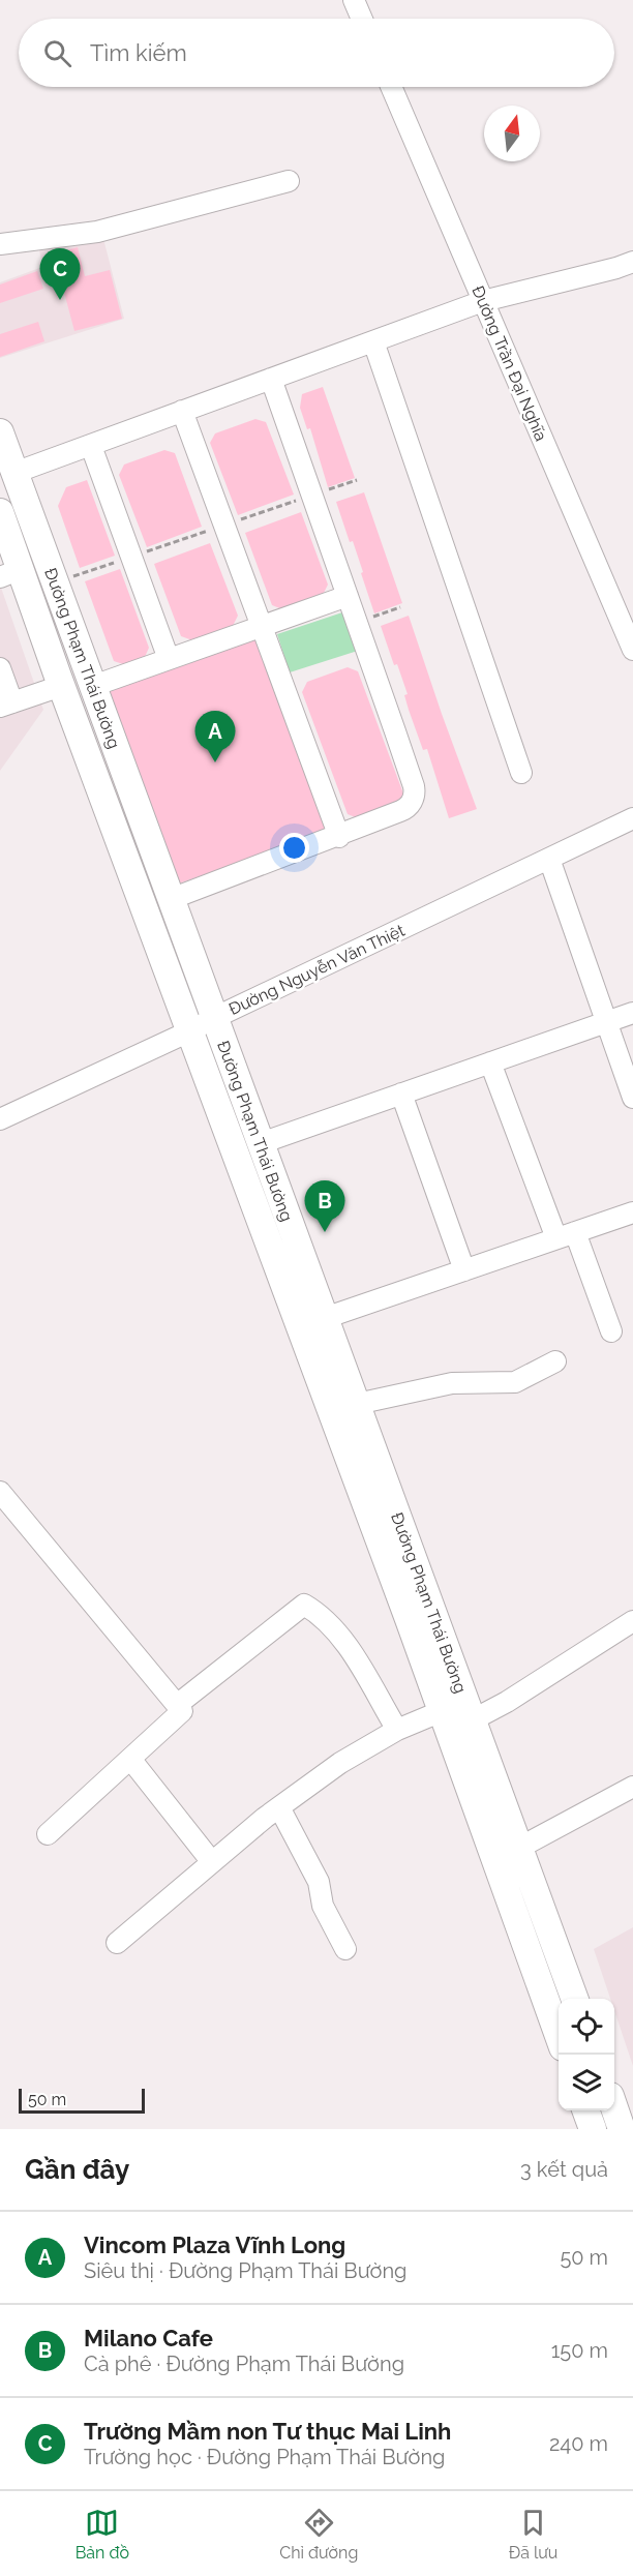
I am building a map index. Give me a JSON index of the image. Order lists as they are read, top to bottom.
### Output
{
  "streets": {
    "main road": ["Đường Phạm Thái Bường"],
    "street": ["Đường Trần Đại Nghĩa", "Đường Nguyễn Văn Thiệt"]
  },
  "crossings": [
    ["Đường Phạm Thái Bường", "Đường Nguyễn Văn Thiệt"]
  ],
  "scale_bar": "50 m",
  "north": "top",
  "page": {
    "search": "Tìm kiếm",
    "pins": ["C", "A", "B"],
    "scale": "50 m",
    "heading": ["Gần đây", "3 kết quả"],
    "list": [
      {
        "mark": "A",
        "name": "Vincom Plaza Vĩnh Long",
        "note": "Siêu thị · Đường Phạm Thái Bường",
        "value": "50 m"
      },
      {
        "mark": "B",
        "name": "Milano Cafe",
        "note": "Cà phê · Đường Phạm Thái Bường",
        "value": "150 m"
      },
      {
        "mark": "C",
        "name": "Trường Mầm non Tư thục Mai Linh",
        "note": "Trường học · Đường Phạm Thái Bường",
        "value": "240 m"
      }
    ],
    "nav": ["Bản đồ", "Chỉ đường", "Đã lưu"]
  }
}
